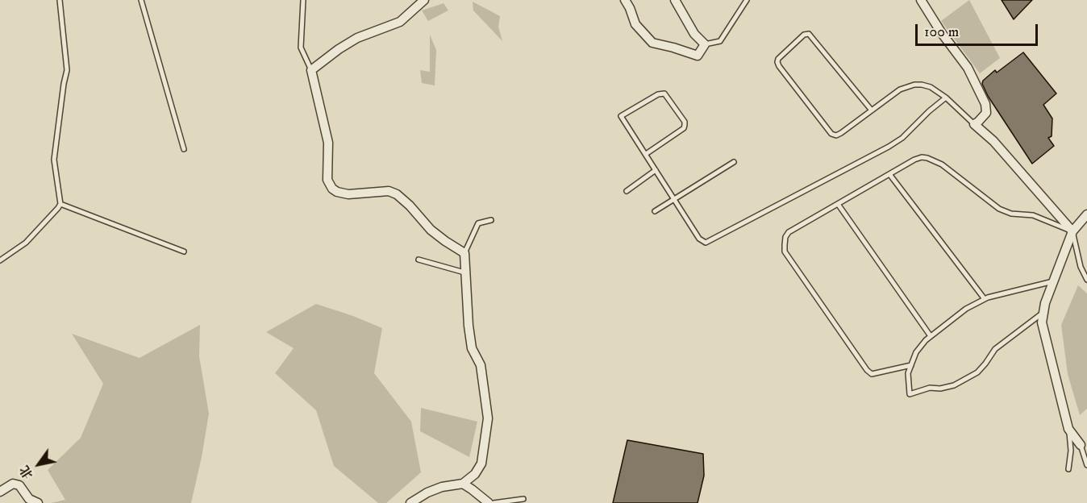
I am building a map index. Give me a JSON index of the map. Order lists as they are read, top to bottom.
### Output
{
  "scale_bar": "100 m",
  "north": "bottom left"
}
